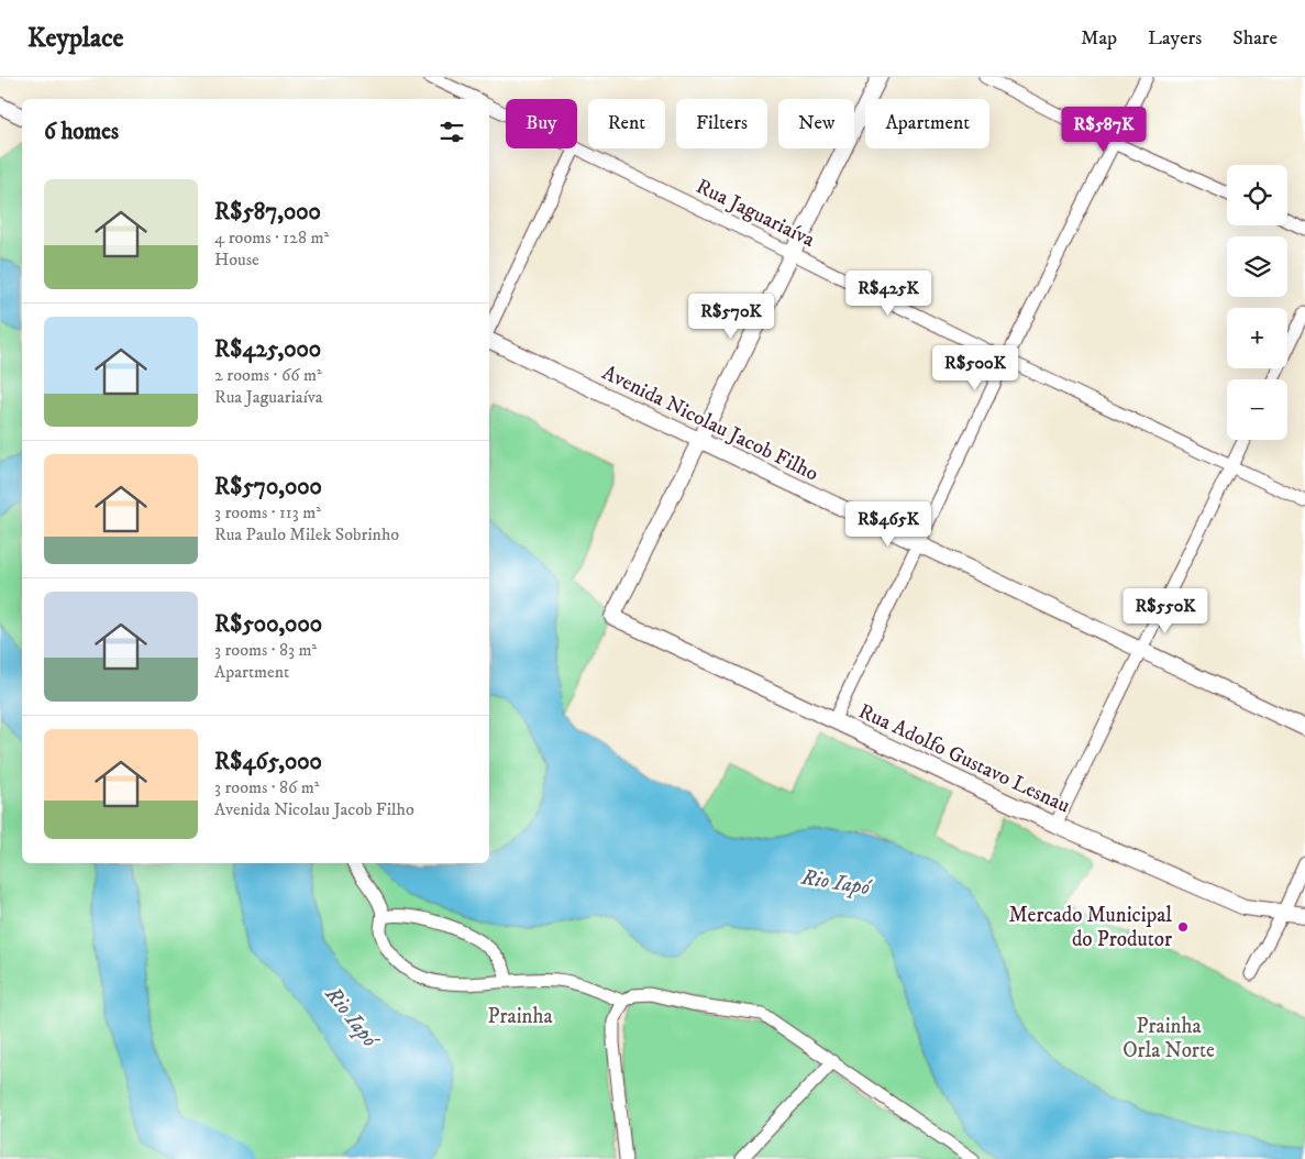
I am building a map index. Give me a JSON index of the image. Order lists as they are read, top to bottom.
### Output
{
  "streets": {
    "street": ["Rua Jaguariaíva", "Avenida Nicolau Jacob Filho", "Rua Adolfo Gustavo Lesnau"]
  },
  "crossings": [
    ["Avenida Nicolau Jacob Filho", "Rua Adolfo Gustavo Lesnau"]
  ],
  "water": ["Rio Iapó"],
  "parks": ["Prainha", "Prainha Orla Norte"],
  "places": ["Mercado Municipal do Produtor"],
  "page": {
    "header": "Keyplace",
    "nav": ["Map", "Layers", "Share"],
    "chip": [
      "Buy",
      "Rent",
      "Filters",
      "New",
      "Apartment"
    ],
    "heading": "6 homes",
    "price": [
      "R$587K",
      "R$425K",
      "R$570K",
      "R$500K",
      "R$465K",
      "R$550K"
    ],
    "map_buttons": ["+", "−"],
    "list": [
      {
        "name": "R$587,000",
        "note": "4 rooms · 128 m² · House"
      },
      {
        "name": "R$425,000",
        "note": "2 rooms · 66 m² · Rua Jaguariaíva"
      },
      {
        "name": "R$570,000",
        "note": "3 rooms · 113 m² · Rua Paulo Milek Sobrinho"
      },
      {
        "name": "R$500,000",
        "note": "3 rooms · 83 m² · Apartment"
      },
      {
        "name": "R$465,000",
        "note": "3 rooms · 86 m² · Avenida Nicolau Jacob Filho"
      }
    ]
  }
}
